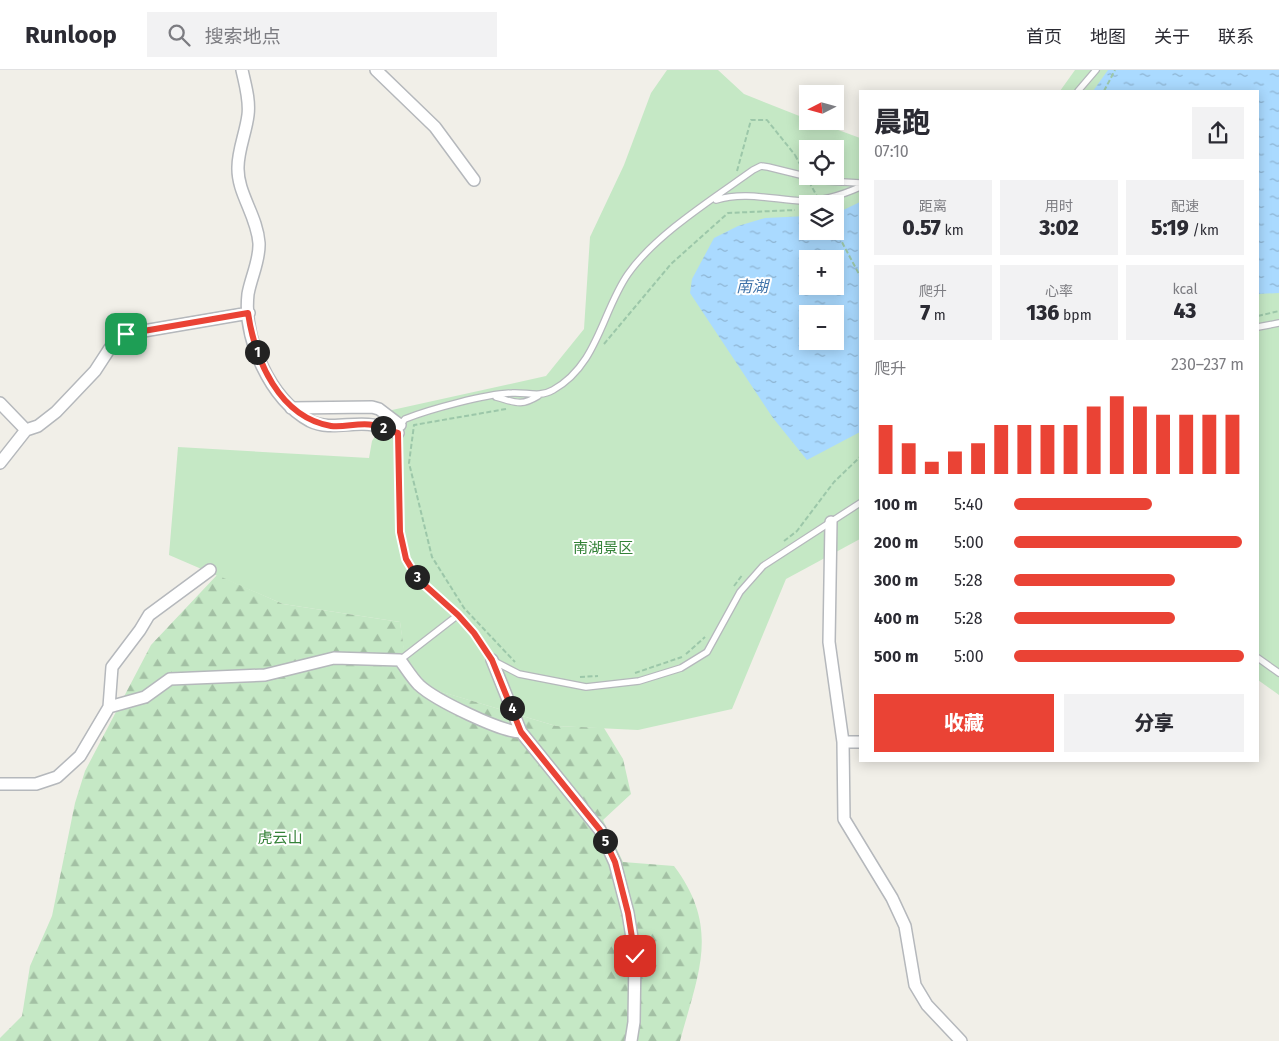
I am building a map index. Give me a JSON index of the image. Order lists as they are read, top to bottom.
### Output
{
  "water": ["南湖"],
  "parks": ["南湖景区", "虎云山"],
  "north": "left",
  "page": {
    "header": "Runloop",
    "search": "搜索地点",
    "nav": [
      "首页",
      "地图",
      "关于",
      "联系"
    ],
    "map_buttons": ["+", "−"],
    "heading": ["晨跑", "07:10"],
    "stats": [
      ["距离", "0.57 km"],
      ["用时", "3:02"],
      ["配速", "5:19 /km"],
      ["爬升", "7 m"],
      ["心率", "136 bpm"],
      ["kcal", "43"]
    ],
    "pins": [
      "1",
      "2",
      "3",
      "4",
      "5"
    ],
    "chart": ["爬升", "230–237 m"],
    "list": [
      {
        "name": "100 m",
        "note": "5:40"
      },
      {
        "name": "200 m",
        "note": "5:00"
      },
      {
        "name": "300 m",
        "note": "5:28"
      },
      {
        "name": "400 m",
        "note": "5:28"
      },
      {
        "name": "500 m",
        "note": "5:00"
      }
    ],
    "buttons": ["收藏", "分享"]
  }
}
